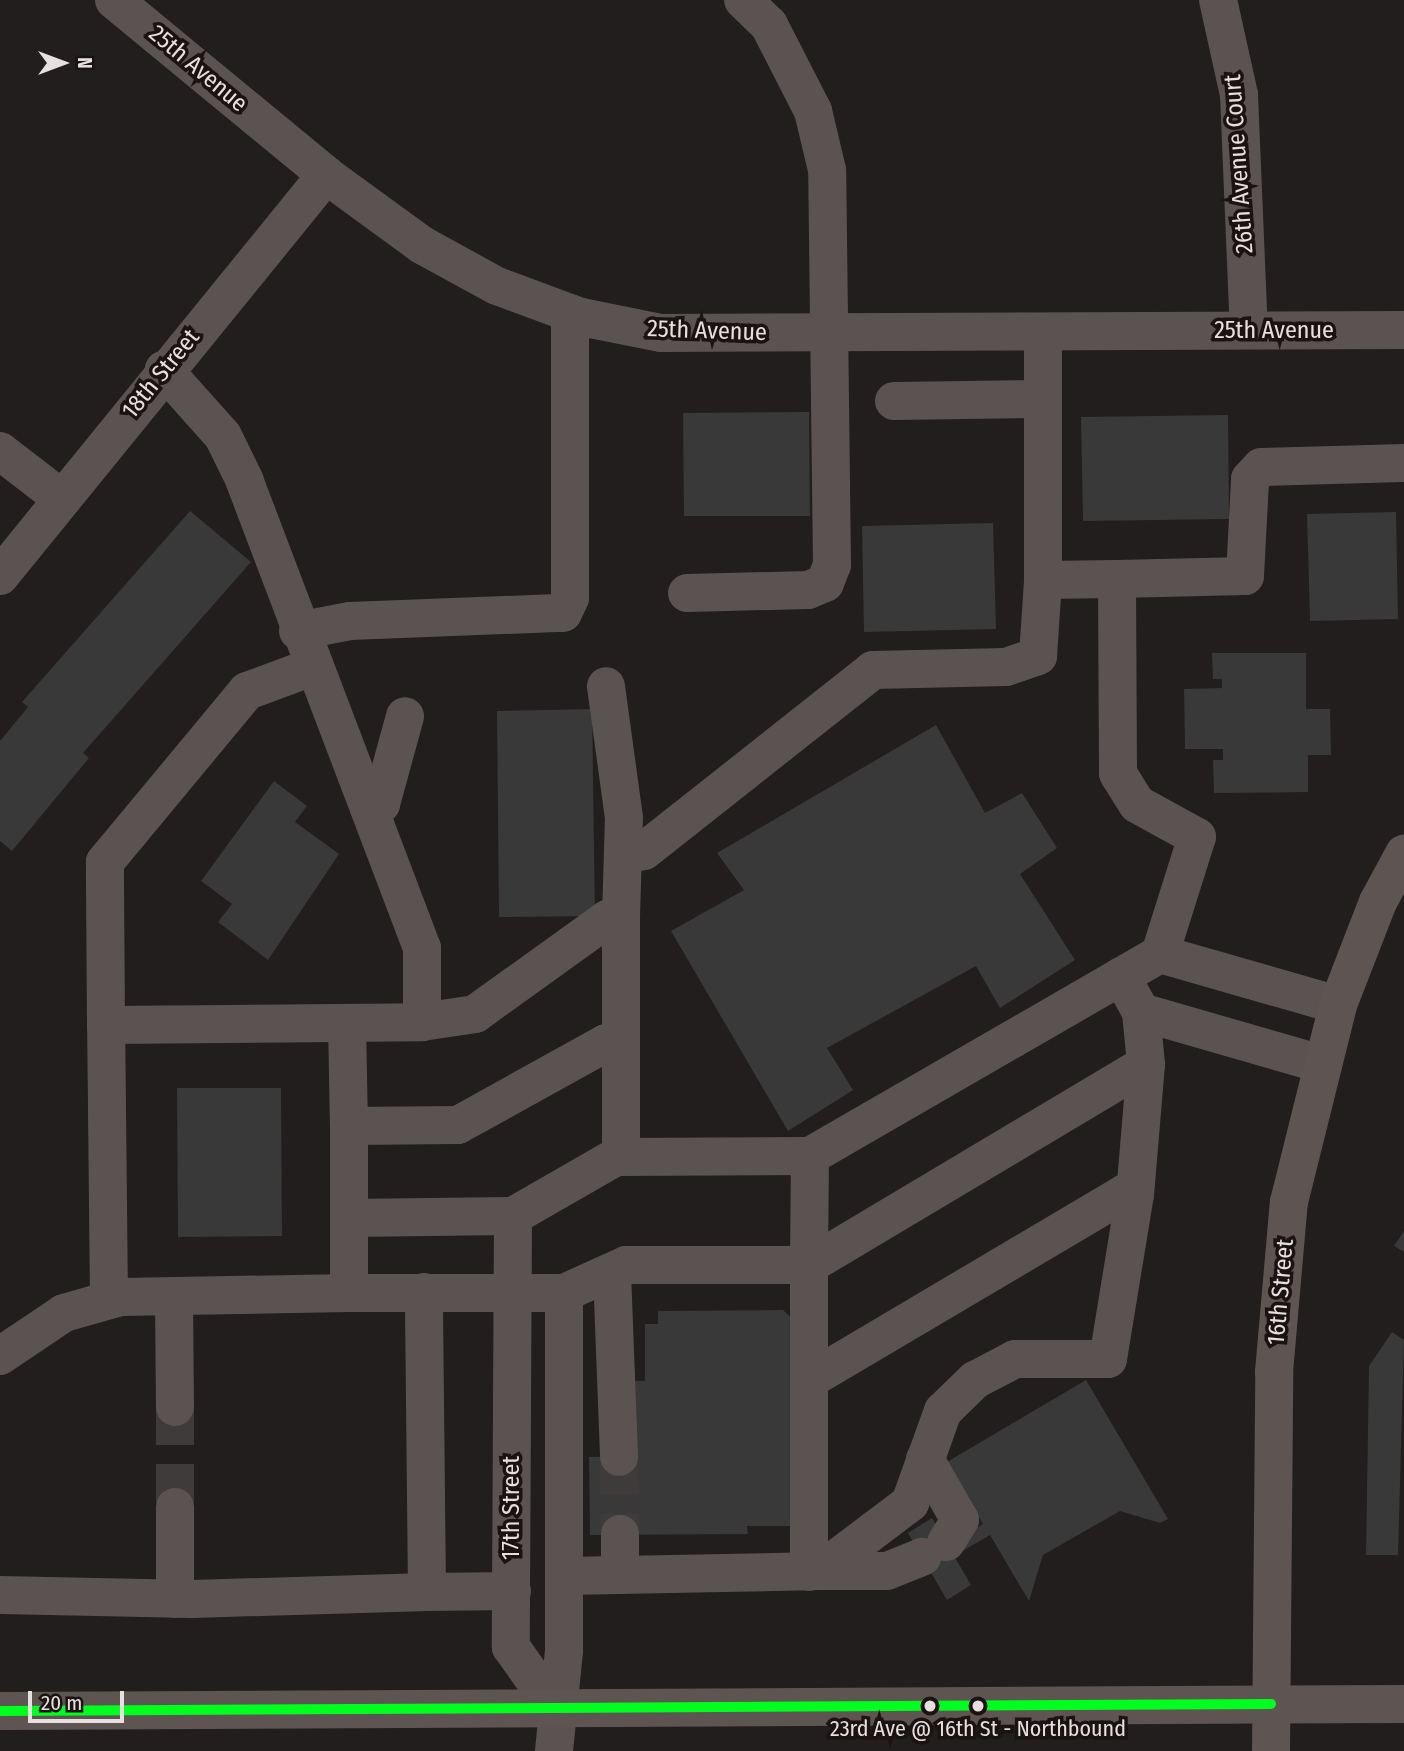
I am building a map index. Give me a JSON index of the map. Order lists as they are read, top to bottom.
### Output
{
  "streets": {
    "main road": ["16th Street"],
    "street": [
      "25th Avenue",
      "26th Avenue Court",
      "18th Street",
      "17th Street"
    ]
  },
  "crossings": [
    ["25th Avenue", "26th Avenue Court"],
    ["25th Avenue", "18th Street"]
  ],
  "places": ["23rd Ave @ 16th St - Northbound"],
  "scale_bar": "20 m",
  "north": "right"
}
